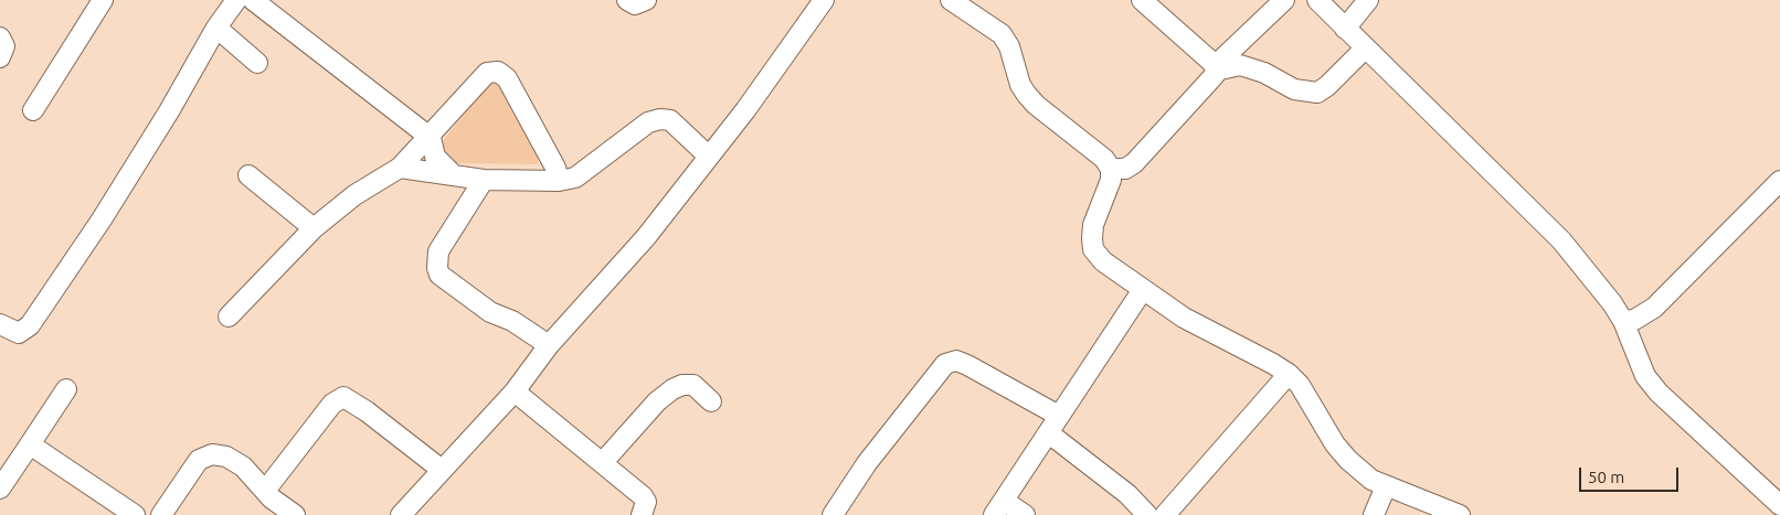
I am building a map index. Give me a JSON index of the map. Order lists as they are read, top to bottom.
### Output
{
  "scale_bar": "50 m"
}
